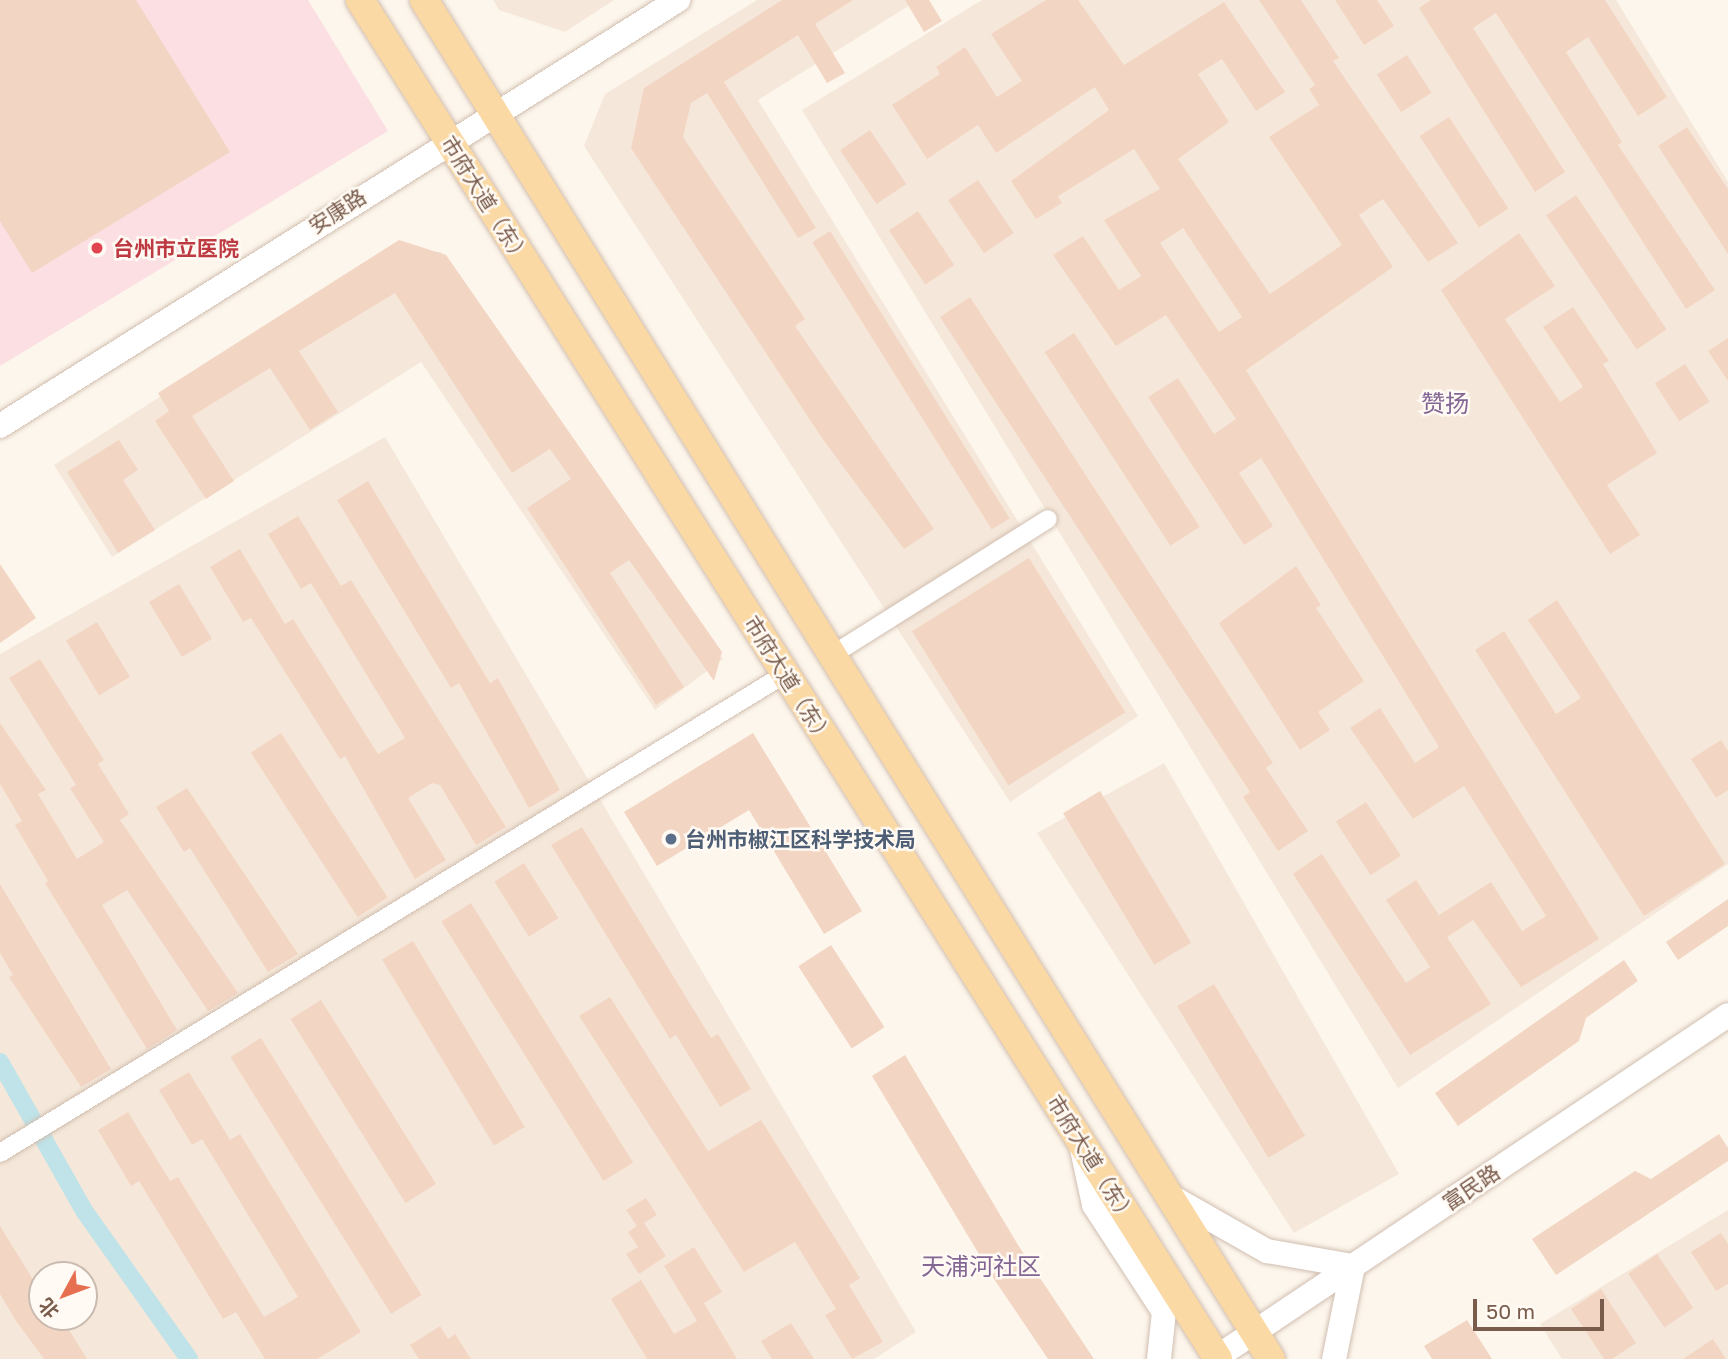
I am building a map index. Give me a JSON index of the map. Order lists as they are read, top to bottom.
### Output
{
  "streets": {
    "main road": ["市府大道（东）"],
    "street": ["安康路", "富民路"]
  },
  "crossings": [
    ["市府大道（东）", "安康路"],
    ["市府大道（东）", "富民路"]
  ],
  "districts": ["赞扬", "天浦河社区"],
  "places": ["台州市立医院", "台州市椒江区科学技术局"],
  "scale_bar": "50 m",
  "north": "bottom left"
}
